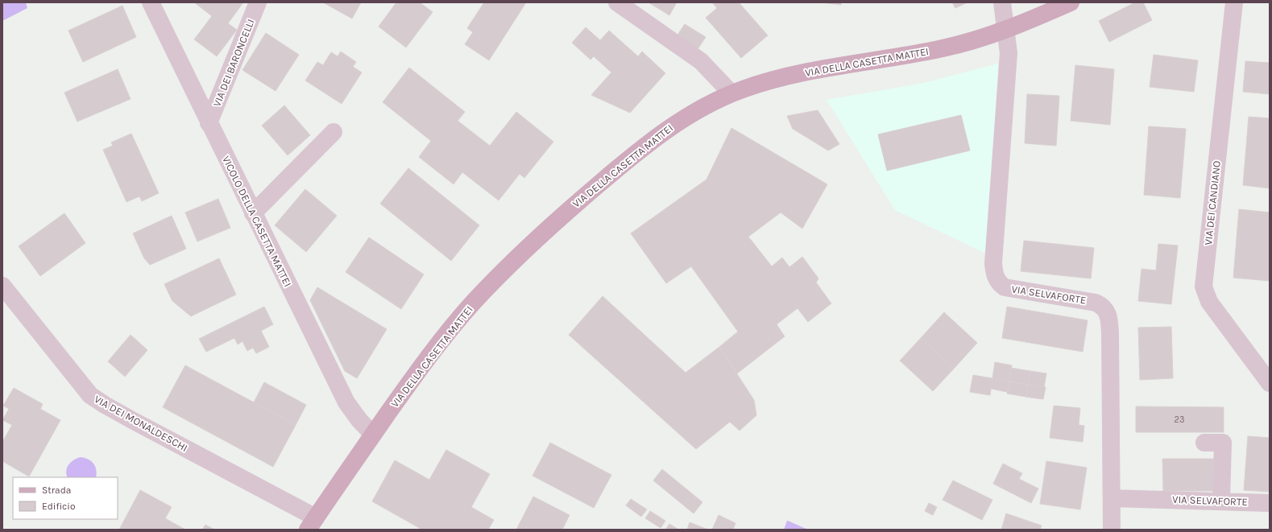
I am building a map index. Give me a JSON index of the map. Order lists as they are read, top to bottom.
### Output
{
  "streets": {
    "main road": ["VIA DELLA CASETTA MATTEI"],
    "street": [
      "VIA DEI BARONCELLI",
      "VIA DEI CANDIANO",
      "VICOLO DELLA CASETTA MATTEI",
      "VIA SELVAFORTE",
      "VIA DEI MONALDESCHI"
    ]
  },
  "crossings": [
    ["VIA DELLA CASETTA MATTEI", "VICOLO DELLA CASETTA MATTEI"],
    ["VIA DELLA CASETTA MATTEI", "VIA SELVAFORTE"],
    ["VIA DELLA CASETTA MATTEI", "VIA DEI MONALDESCHI"],
    ["VIA DEI BARONCELLI", "VICOLO DELLA CASETTA MATTEI"]
  ],
  "house_numbers": ["23"],
  "legend": ["Strada", "Edificio"]
}
